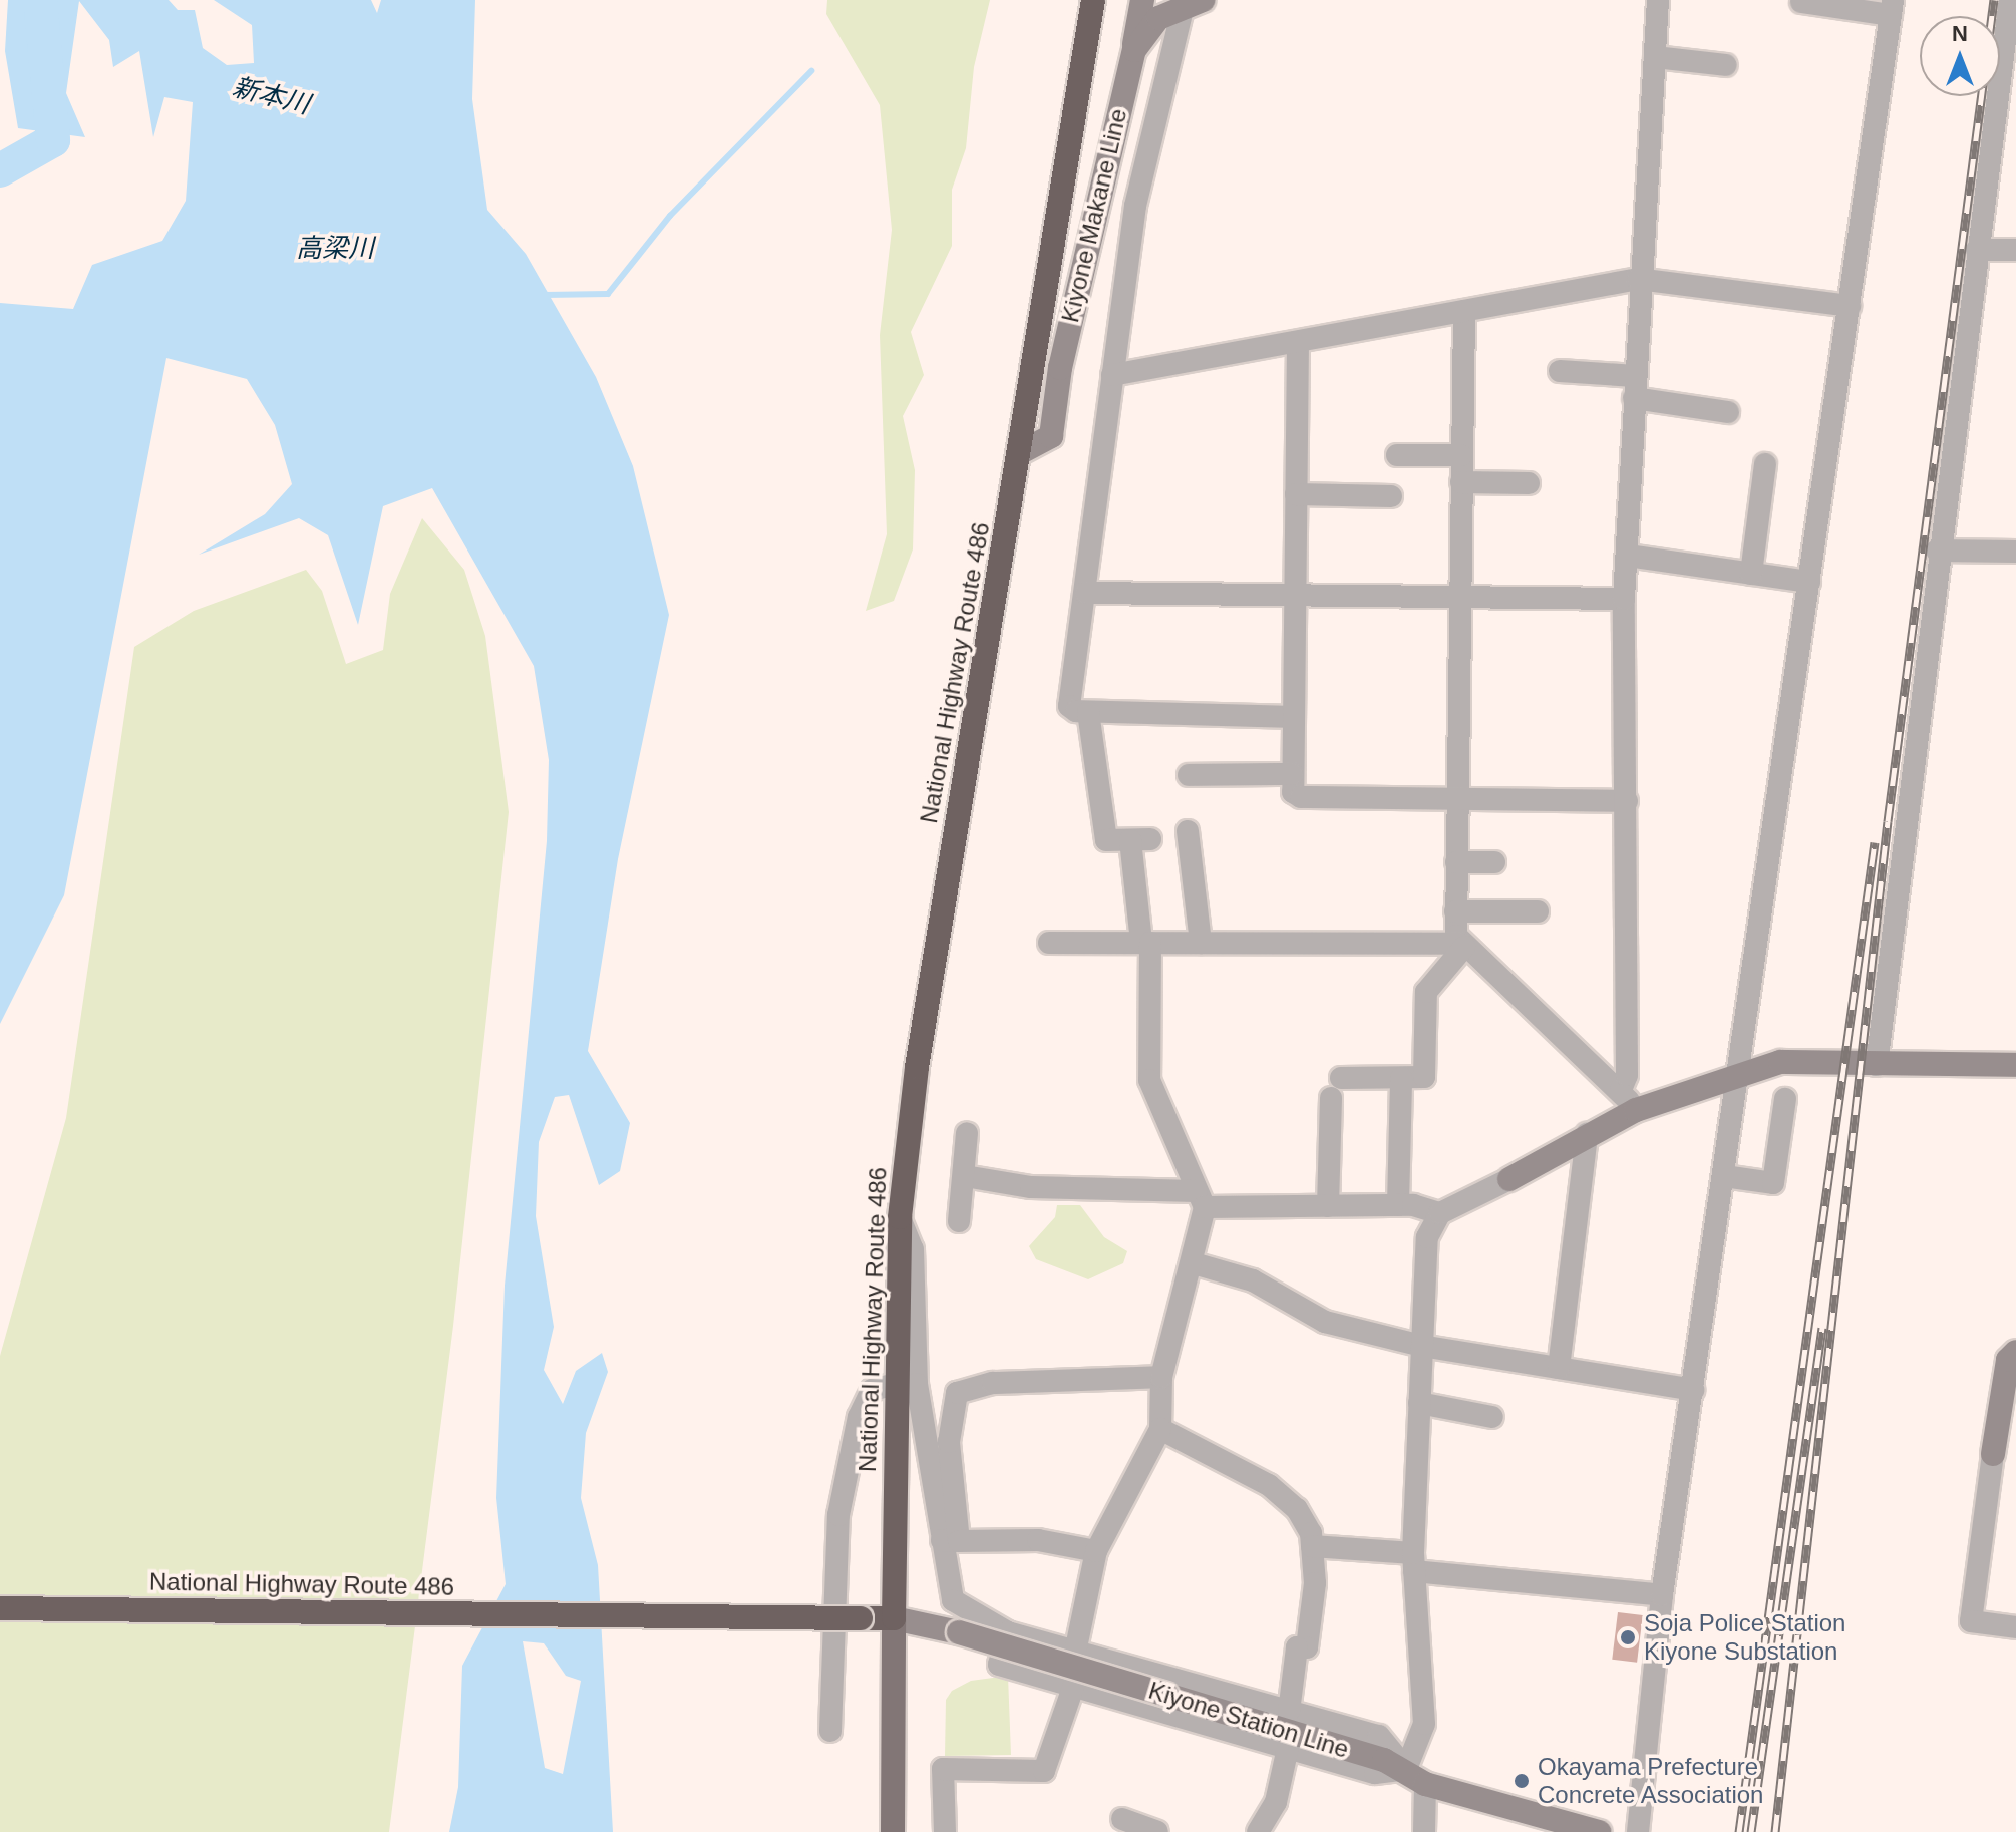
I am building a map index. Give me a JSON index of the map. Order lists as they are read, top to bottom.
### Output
{
  "streets": {
    "highway": ["National Highway Route 486"],
    "main road": ["Kiyone Makane Line", "Kiyone Station Line"]
  },
  "crossings": [
    ["Kiyone Makane Line", "National Highway Route 486"],
    ["National Highway Route 486", "Kiyone Station Line"]
  ],
  "water": ["新本川", "高梁川"],
  "places": ["Soja Police Station Kiyone Substation", "Okayama Prefecture Concrete Association"],
  "north": "top"
}
